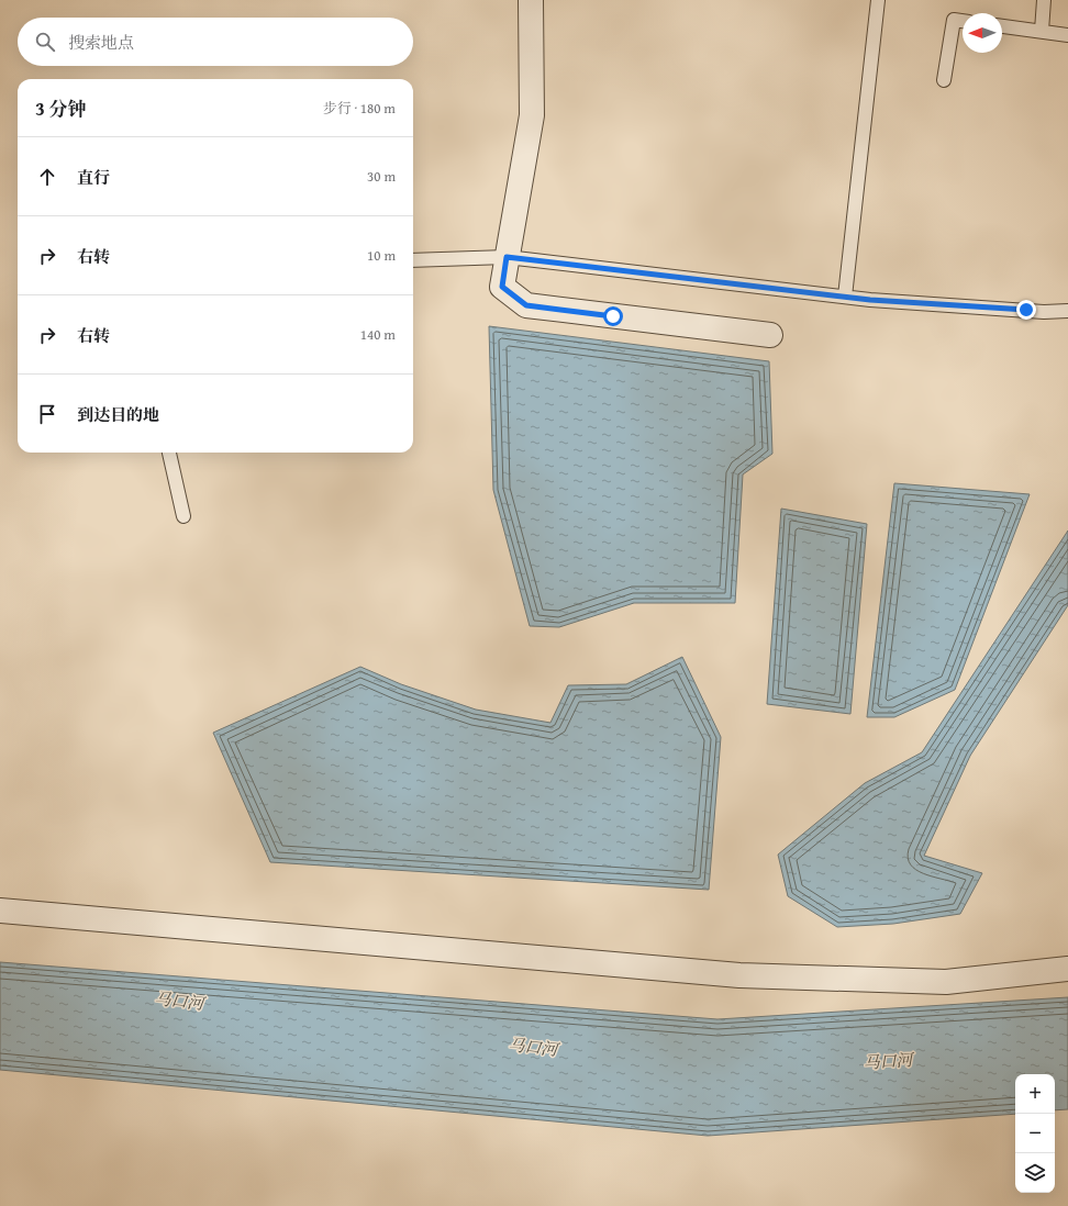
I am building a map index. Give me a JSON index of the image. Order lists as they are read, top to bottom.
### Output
{
  "water": ["马口河"],
  "north": "left",
  "page": {
    "search": "搜索地点",
    "heading": ["3 分钟", "步行 · 180 m"],
    "list": [
      ["直行", "30 m"],
      ["右转", "10 m"],
      ["右转", "140 m"],
      "到达目的地"
    ],
    "map_buttons": ["+", "−"]
  }
}
